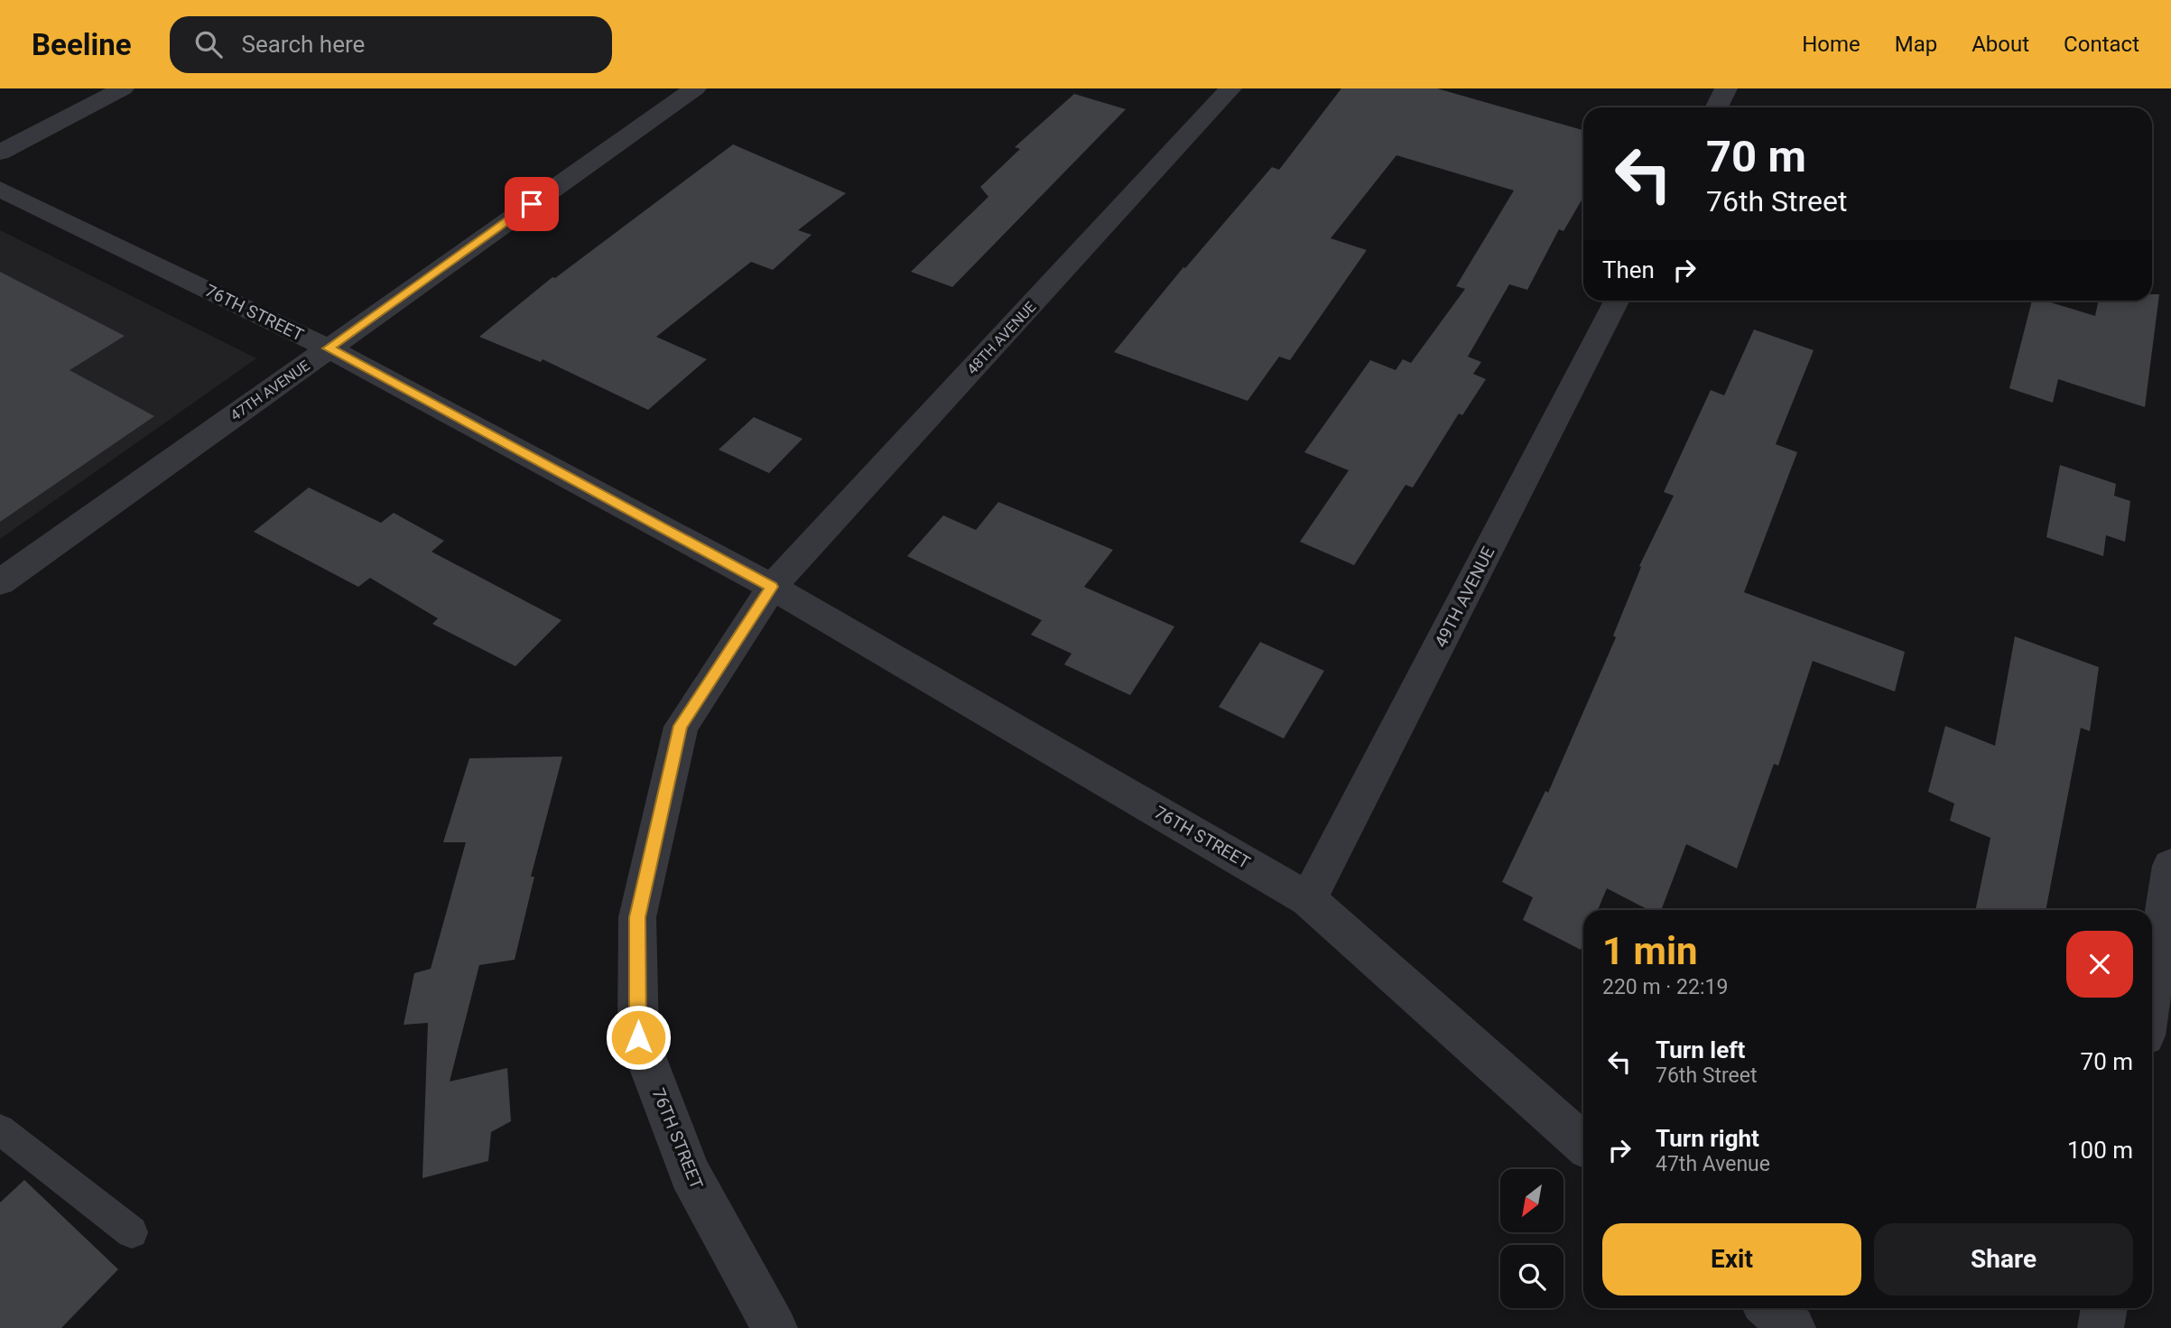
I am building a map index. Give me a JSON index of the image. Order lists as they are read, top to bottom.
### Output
{
  "streets": {
    "street": [
      "76TH STREET",
      "48TH AVENUE",
      "47TH AVENUE",
      "49TH AVENUE"
    ]
  },
  "crossings": [
    ["76TH STREET", "48TH AVENUE"],
    ["76TH STREET", "47TH AVENUE"],
    ["76TH STREET", "49TH AVENUE"]
  ],
  "north": "bottom left",
  "page": {
    "header": "Beeline",
    "search": "Search here",
    "nav": [
      "Home",
      "Map",
      "About",
      "Contact"
    ],
    "turn": ["70 m", "76th Street"],
    "then": "Then",
    "heading": ["1 min", "220 m · 22:19"],
    "list": [
      {
        "name": "Turn left",
        "note": "76th Street",
        "value": "70 m"
      },
      {
        "name": "Turn right",
        "note": "47th Avenue",
        "value": "100 m"
      }
    ],
    "buttons": ["Exit", "Share"]
  }
}
